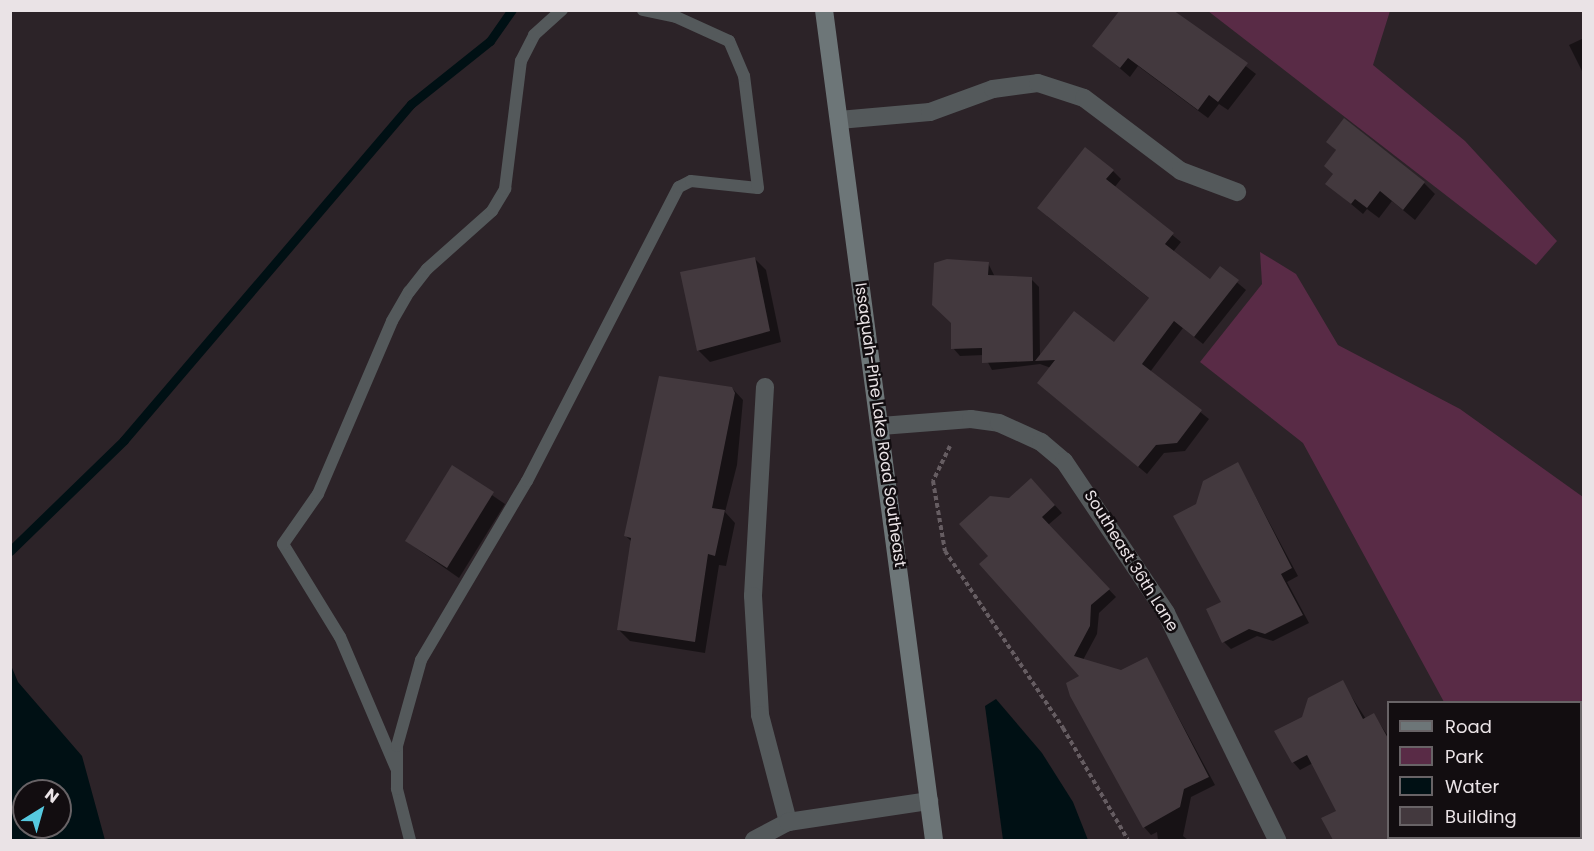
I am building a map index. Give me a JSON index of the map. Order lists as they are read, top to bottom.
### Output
{
  "streets": {
    "main road": ["Issaquah-Pine Lake Road Southeast"],
    "street": ["Southeast 36th Lane"]
  },
  "crossings": [
    ["Issaquah-Pine Lake Road Southeast", "Southeast 36th Lane"]
  ],
  "legend": [
    "Road",
    "Park",
    "Water",
    "Building"
  ],
  "north": "top right"
}
